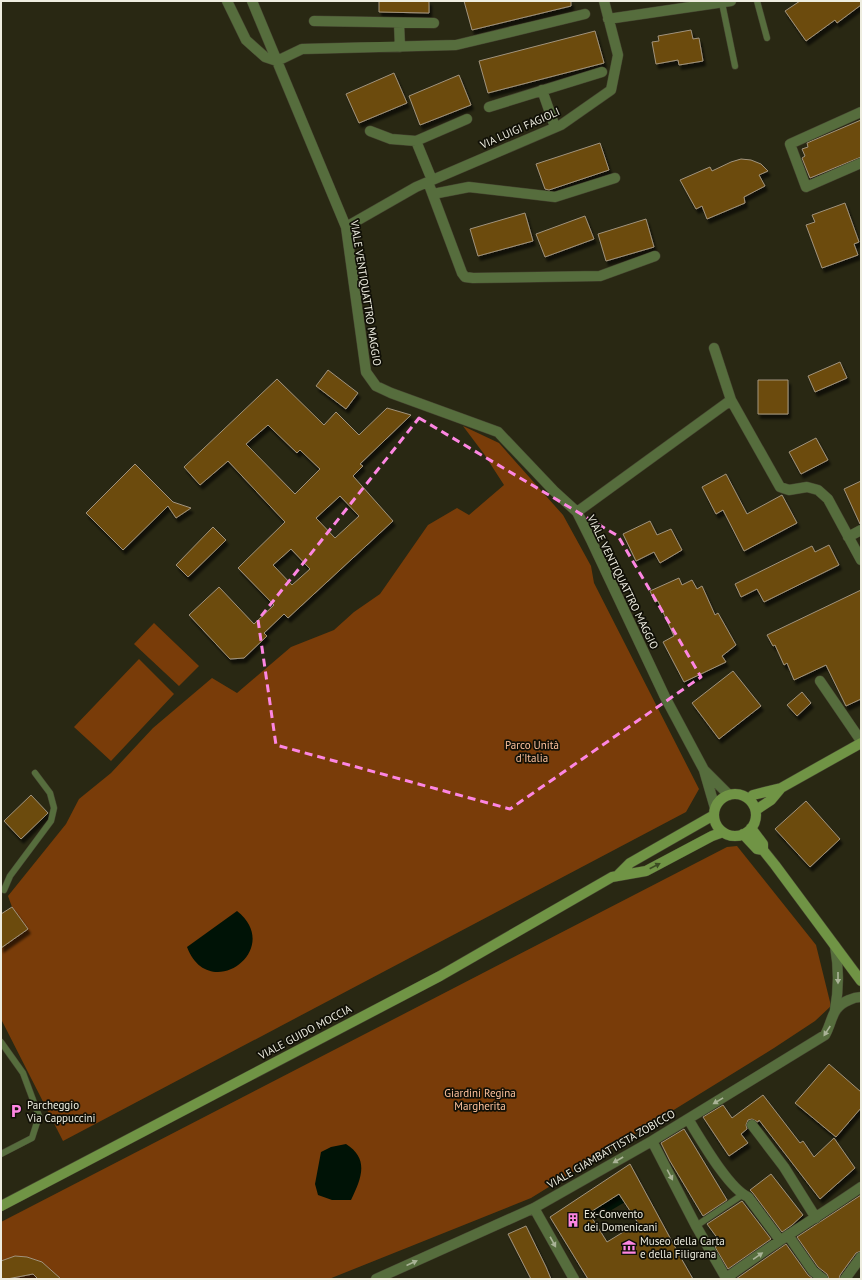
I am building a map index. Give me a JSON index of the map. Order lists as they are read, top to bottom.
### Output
{
  "streets": {
    "main road": ["VIALE GUIDO MOCCIA"],
    "street": ["VIA LUIGI FAGIOLI", "VIALE VENTIQUATTRO MAGGIO", "VIALE GIAMBATTISTA ZOBICCO"]
  },
  "crossings": [
    ["VIA LUIGI FAGIOLI", "VIALE VENTIQUATTRO MAGGIO"],
    ["VIALE VENTIQUATTRO MAGGIO", "VIALE GUIDO MOCCIA"]
  ],
  "parks": ["Parco Unità d'Italia", "Giardini Regina Margherita"],
  "places": {
    "parking": ["Parcheggio Via Cappuccini"],
    "building": ["Ex-Convento dei Domenicani"],
    "museum": ["Museo della Carta e della Filigrana"]
  }
}
